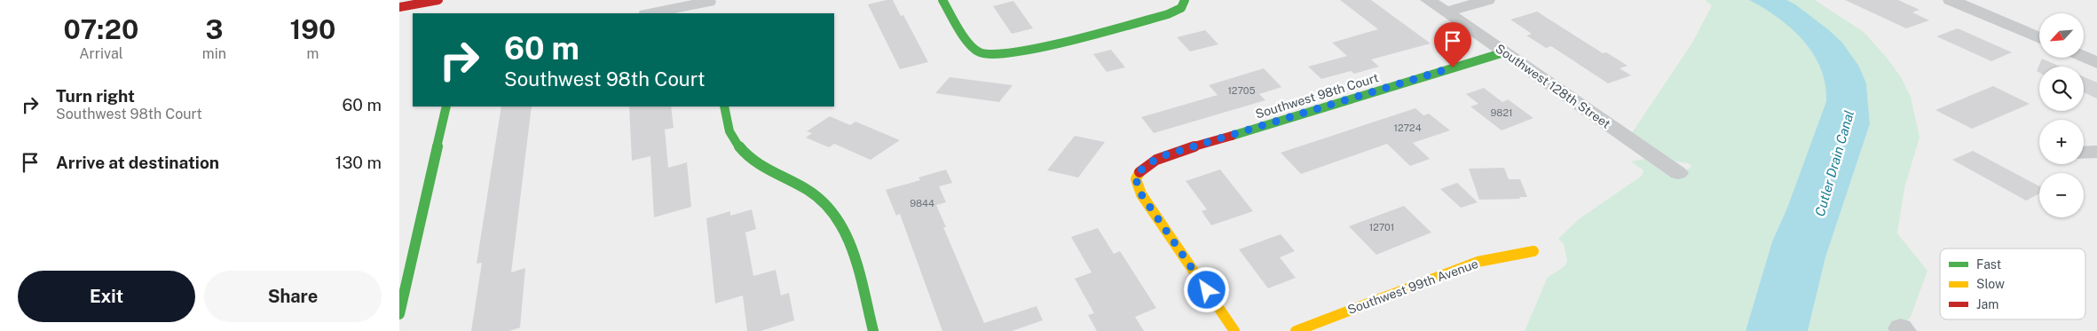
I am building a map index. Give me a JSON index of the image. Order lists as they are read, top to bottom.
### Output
{
  "streets": {
    "street": ["Southwest 128th Street", "Southwest 98th Court", "Southwest 99th Avenue"]
  },
  "crossings": [
    ["Southwest 128th Street", "Southwest 98th Court"]
  ],
  "water": ["Cutler Drain Canal"],
  "house_numbers": [
    "12705",
    "9821",
    "12724",
    "9844",
    "12701"
  ],
  "legend": ["Fast", "Slow", "Jam"],
  "north": "bottom left",
  "page": {
    "eta": [
      "07:20",
      "Arrival",
      "3",
      "min",
      "190",
      "m"
    ],
    "map_buttons": ["+", "−"],
    "turn": ["60 m", "Southwest 98th Court"],
    "list": [
      {
        "name": "Turn right",
        "note": "Southwest 98th Court",
        "value": "60 m"
      },
      {
        "name": "Arrive at destination",
        "value": "130 m"
      }
    ],
    "buttons": ["Exit", "Share"]
  }
}
